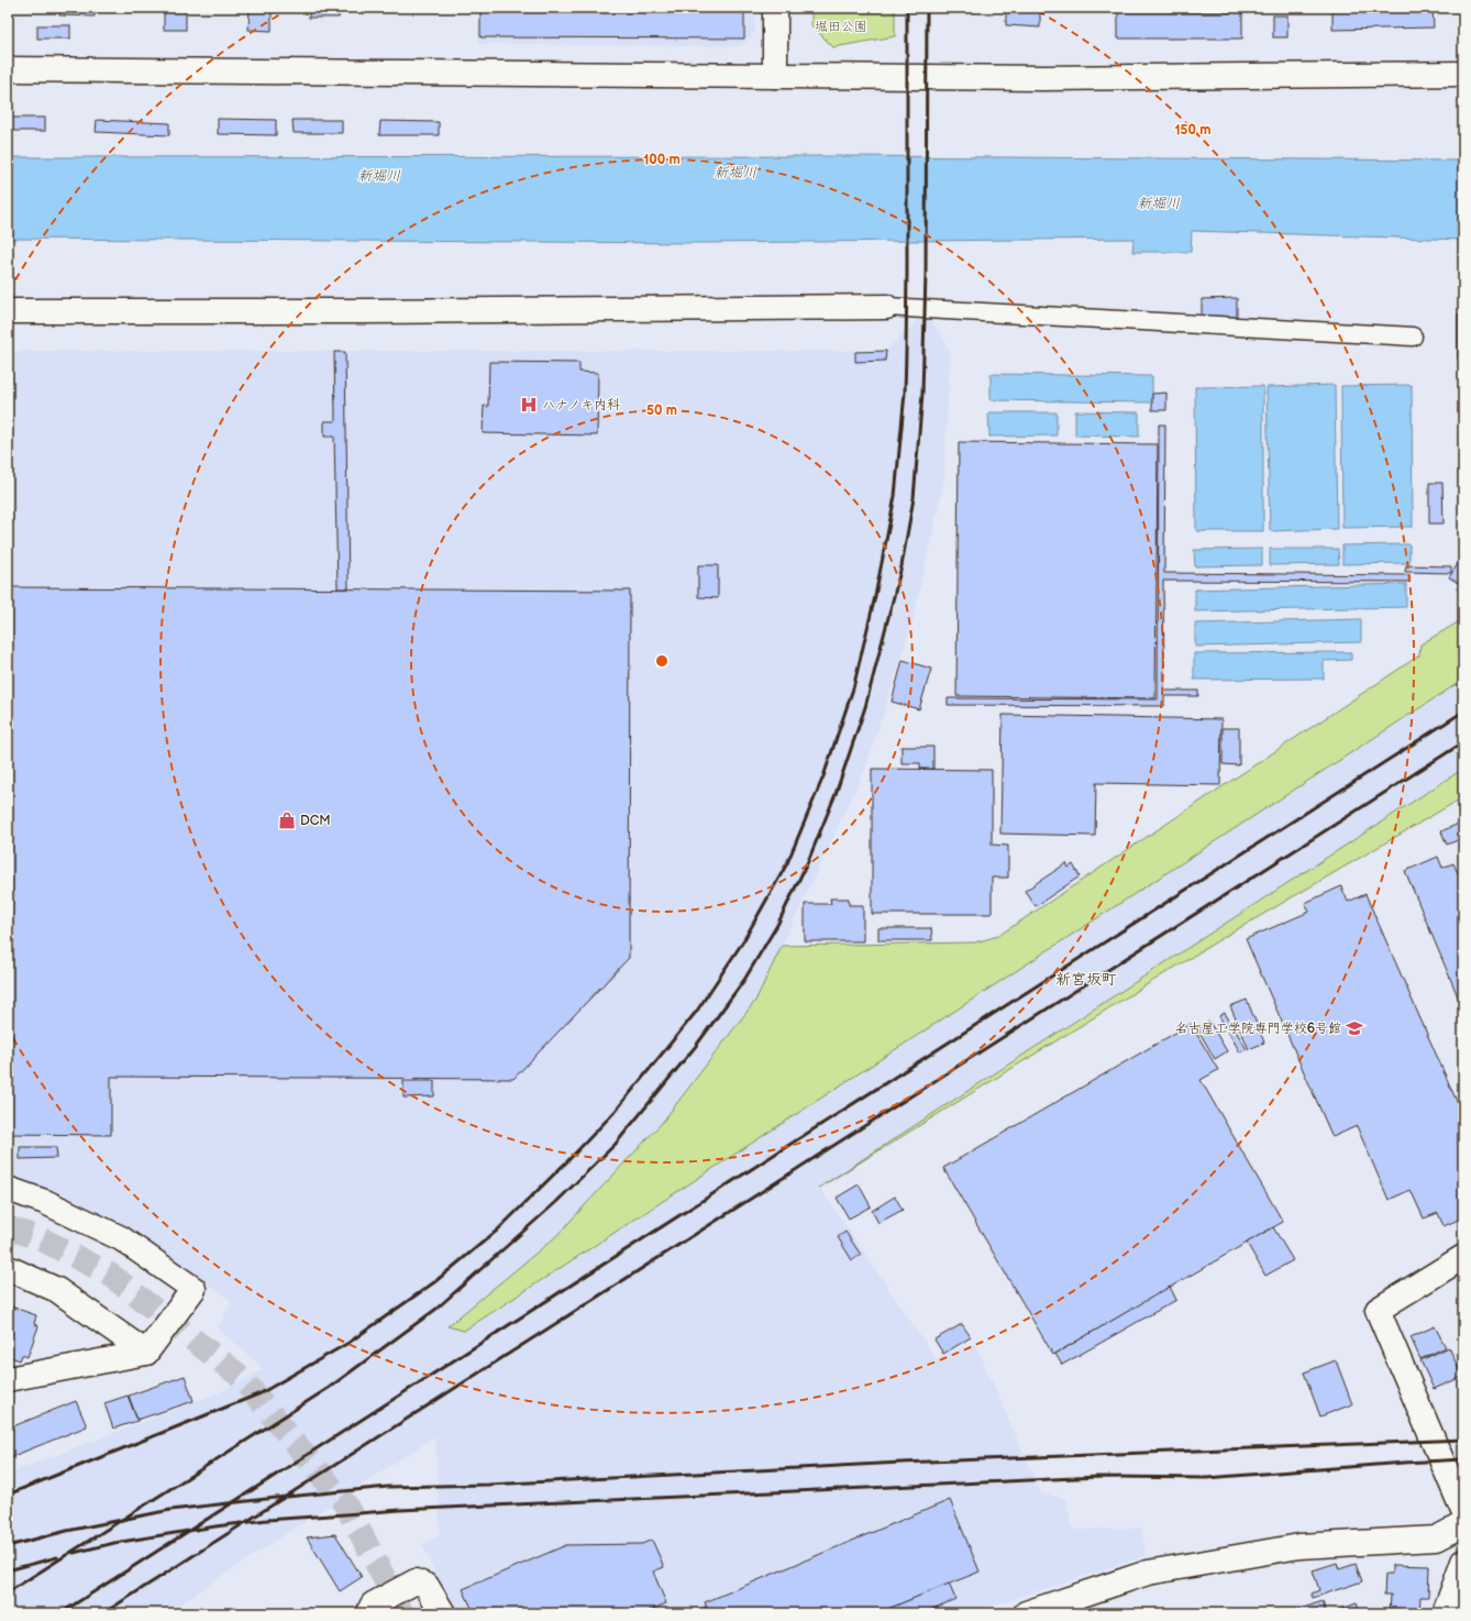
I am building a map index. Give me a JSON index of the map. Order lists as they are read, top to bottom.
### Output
{
  "districts": ["新宮坂町"],
  "water": ["新堀川"],
  "parks": ["堀田公園"],
  "places": {
    "hospital": ["ハナノキ内科"],
    "shop": ["DCM"],
    "school or university": ["名古屋工学院専門学校6号館"]
  },
  "rings": ["150 m", "100 m", "50 m"]
}
